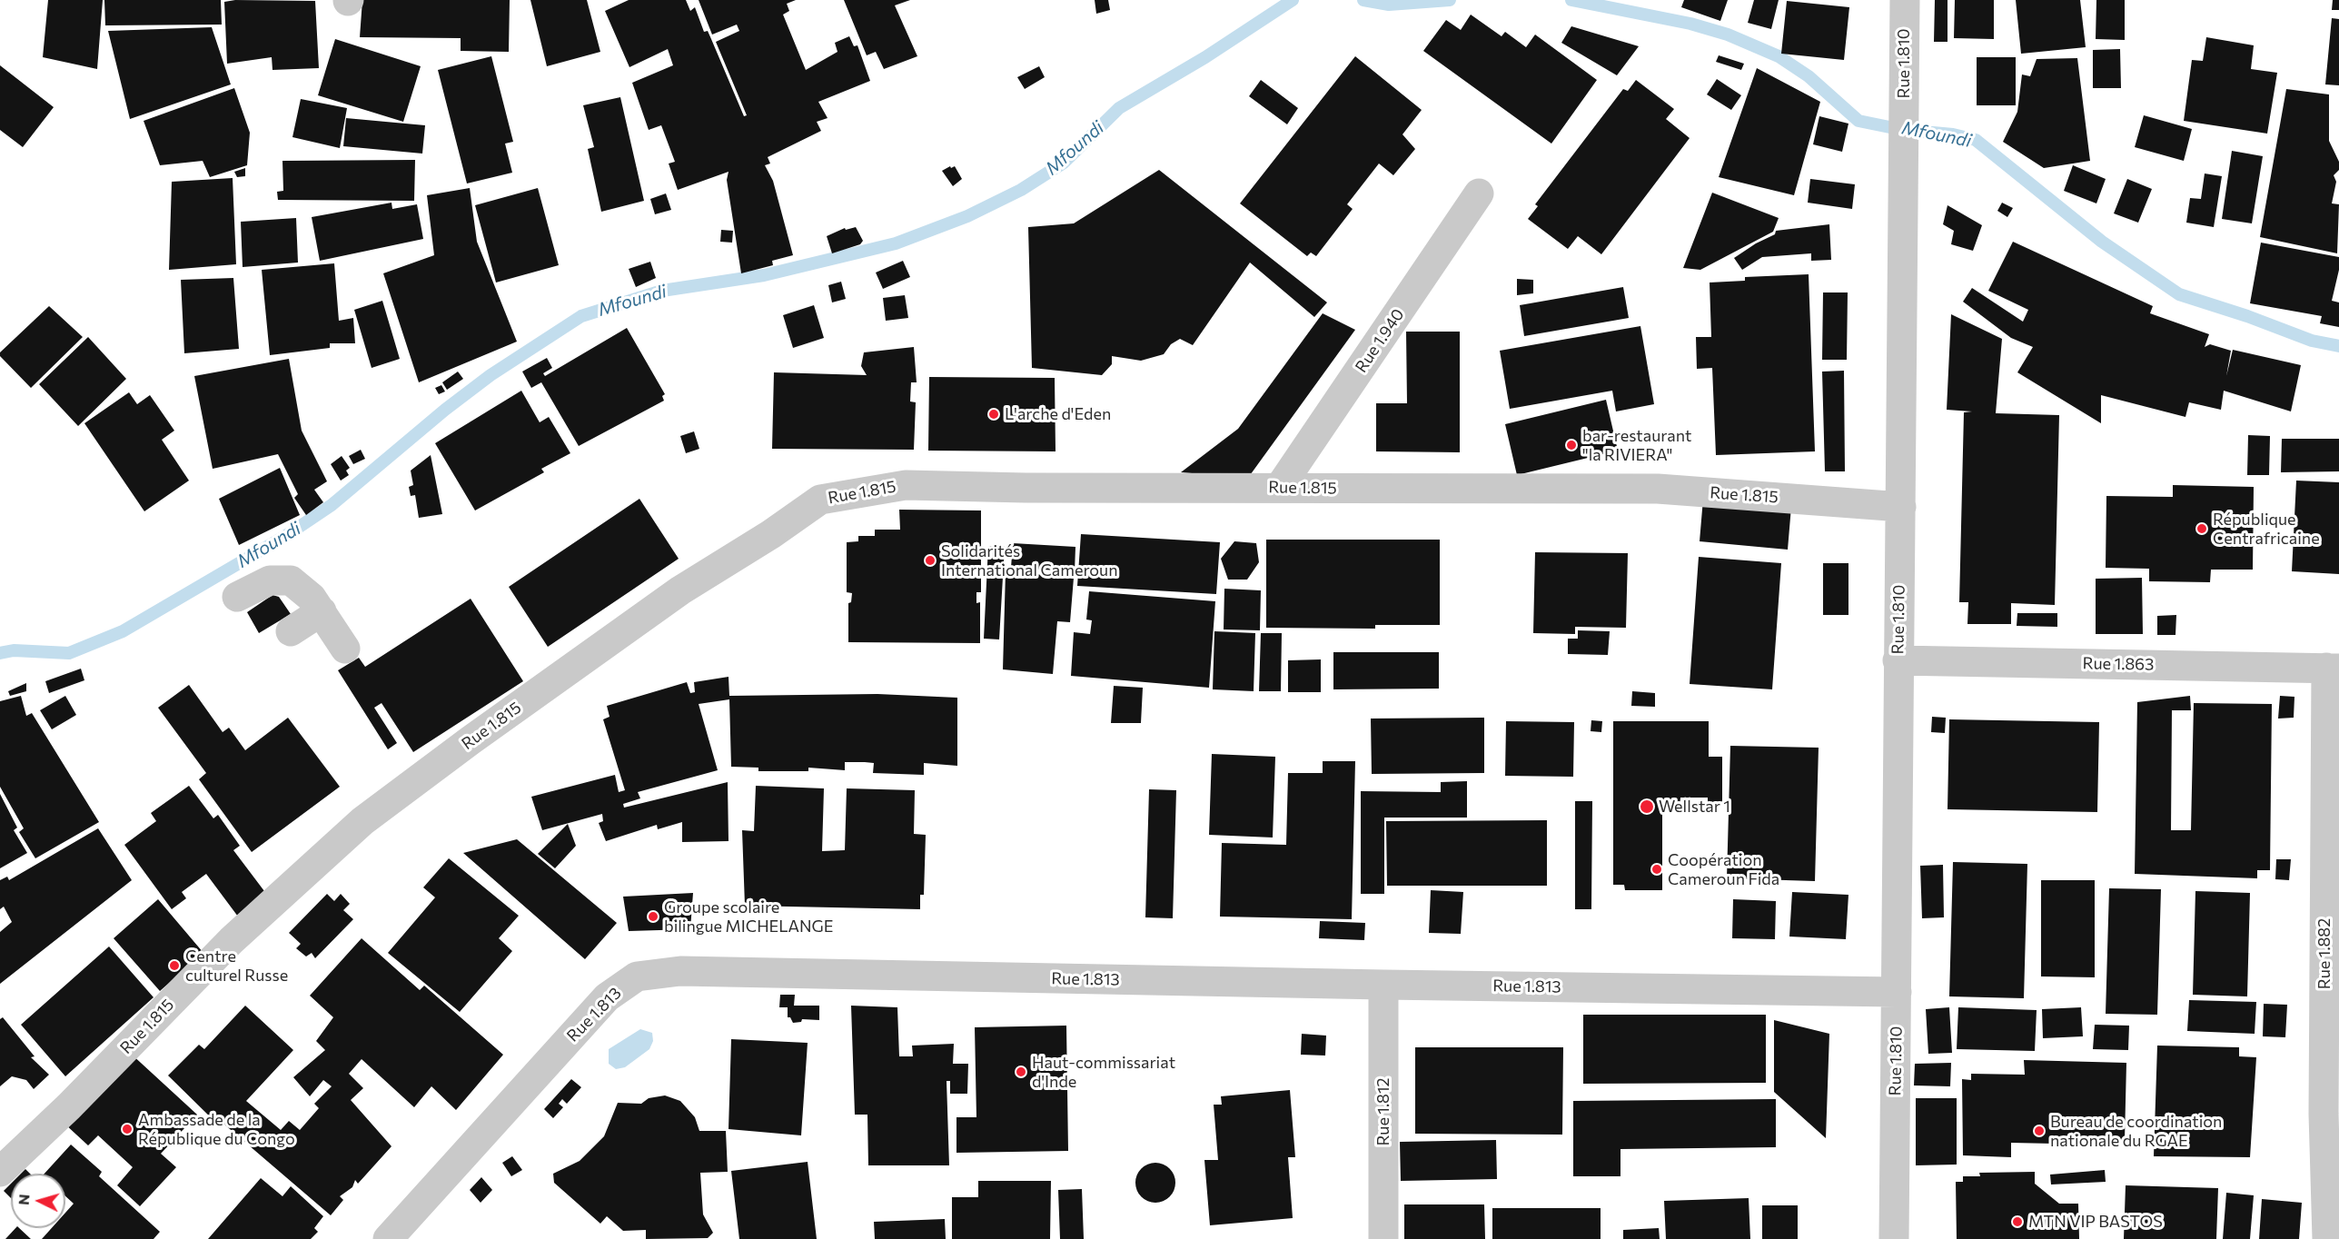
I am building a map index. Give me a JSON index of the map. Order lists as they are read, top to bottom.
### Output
{
  "streets": {
    "street": [
      "Rue 1.810",
      "Rue 1.940",
      "Rue 1.815",
      "Rue 1.863",
      "Rue 1.882",
      "Rue 1.813",
      "Rue 1.812"
    ]
  },
  "crossings": [
    ["Rue 1.810", "Rue 1.815"],
    ["Rue 1.810", "Rue 1.863"],
    ["Rue 1.810", "Rue 1.813"],
    ["Rue 1.940", "Rue 1.815"],
    ["Rue 1.863", "Rue 1.882"],
    ["Rue 1.813", "Rue 1.812"]
  ],
  "water": ["Mfoundi"],
  "places": [
    "L'arche d'Eden",
    "bar-restaurant \"la RIVIERA\"",
    "République Centrafricaine",
    "Solidarités International Cameroun",
    "Wellstar 1",
    "Coopération Cameroun Fida",
    "Groupe scolaire bilingue MICHELANGE",
    "Centre culturel Russe",
    "Haut-commissariat d'Inde",
    "Ambassade de la République du Congo",
    "Bureau de coordination nationale du RGAE",
    "MTN VIP BASTOS"
  ],
  "north": "left"
}
